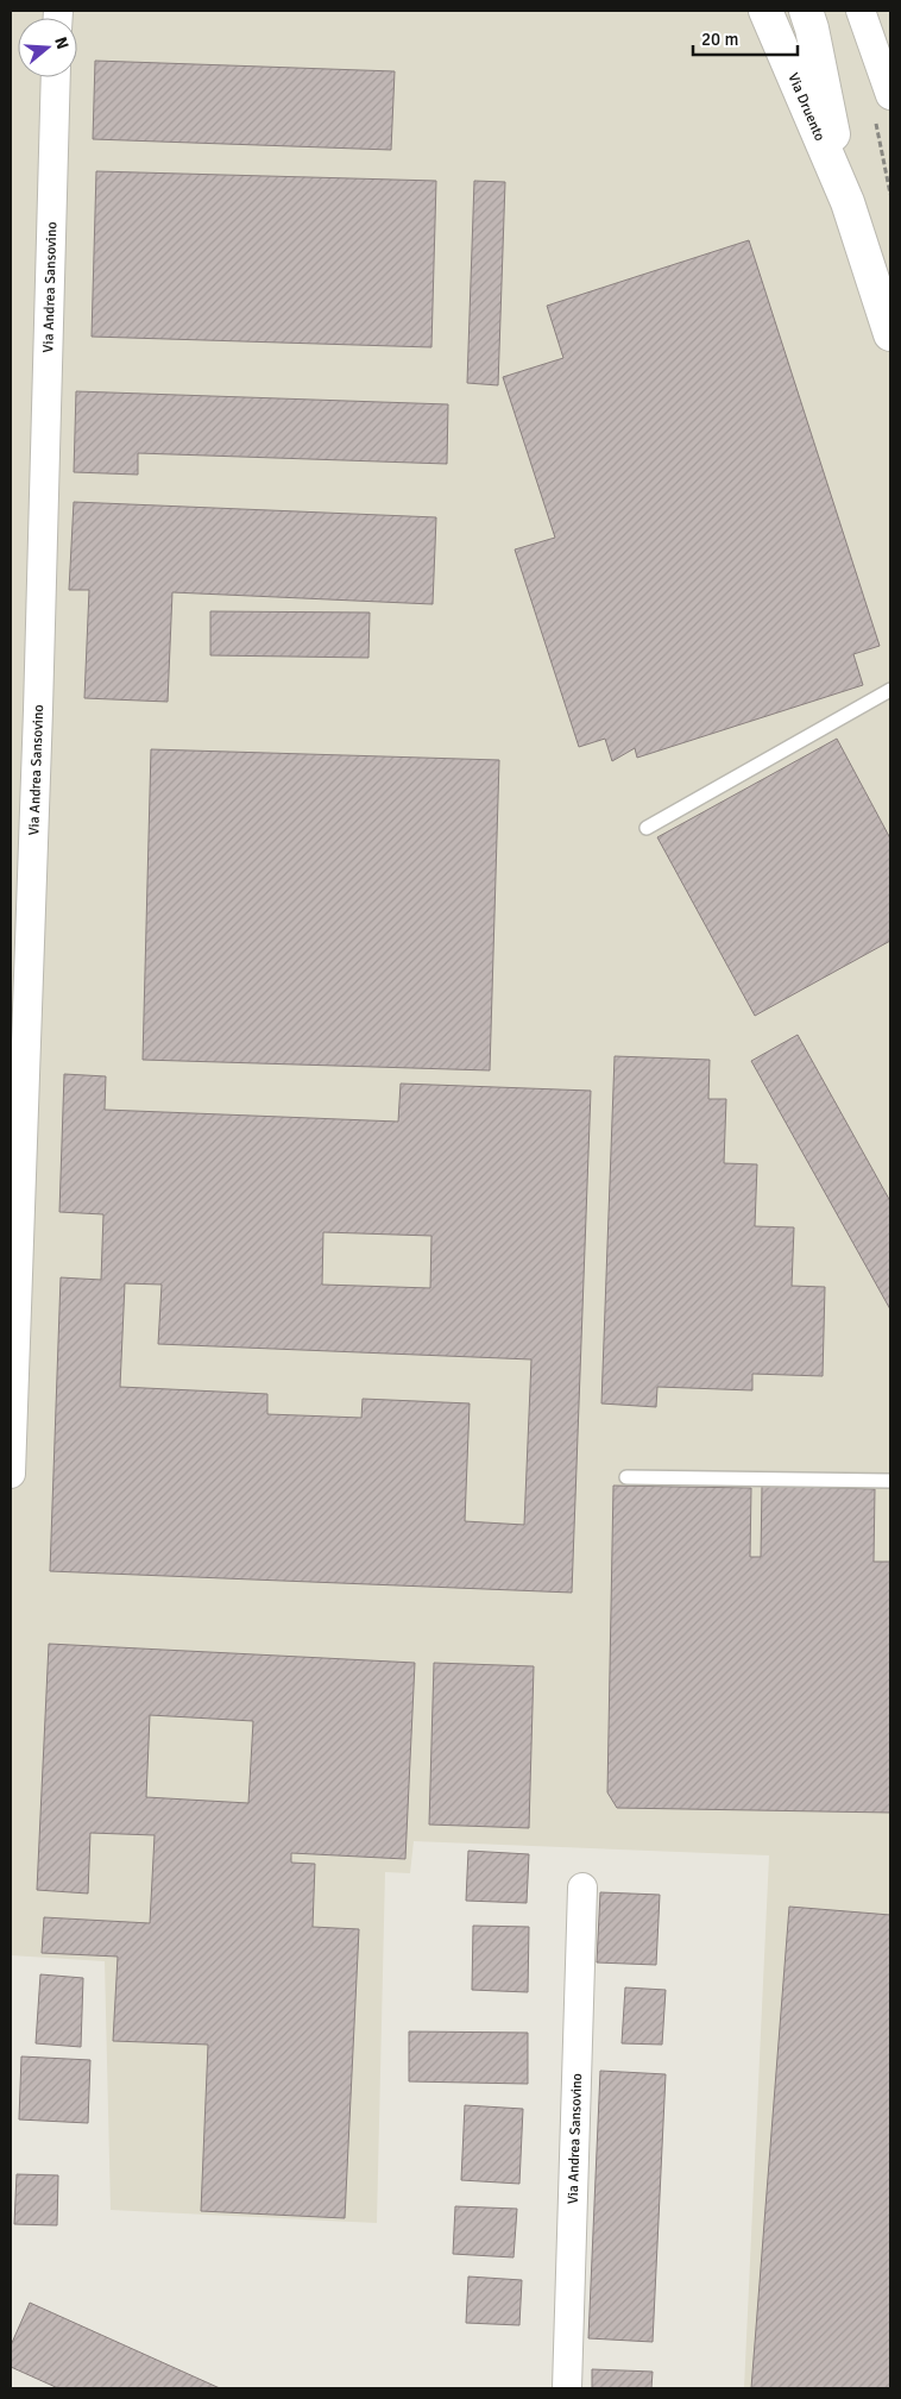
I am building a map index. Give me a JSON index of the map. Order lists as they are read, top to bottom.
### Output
{
  "streets": {
    "street": ["Via Druento", "Via Andrea Sansovino"]
  },
  "scale_bar": "20 m",
  "north": "right"
}
